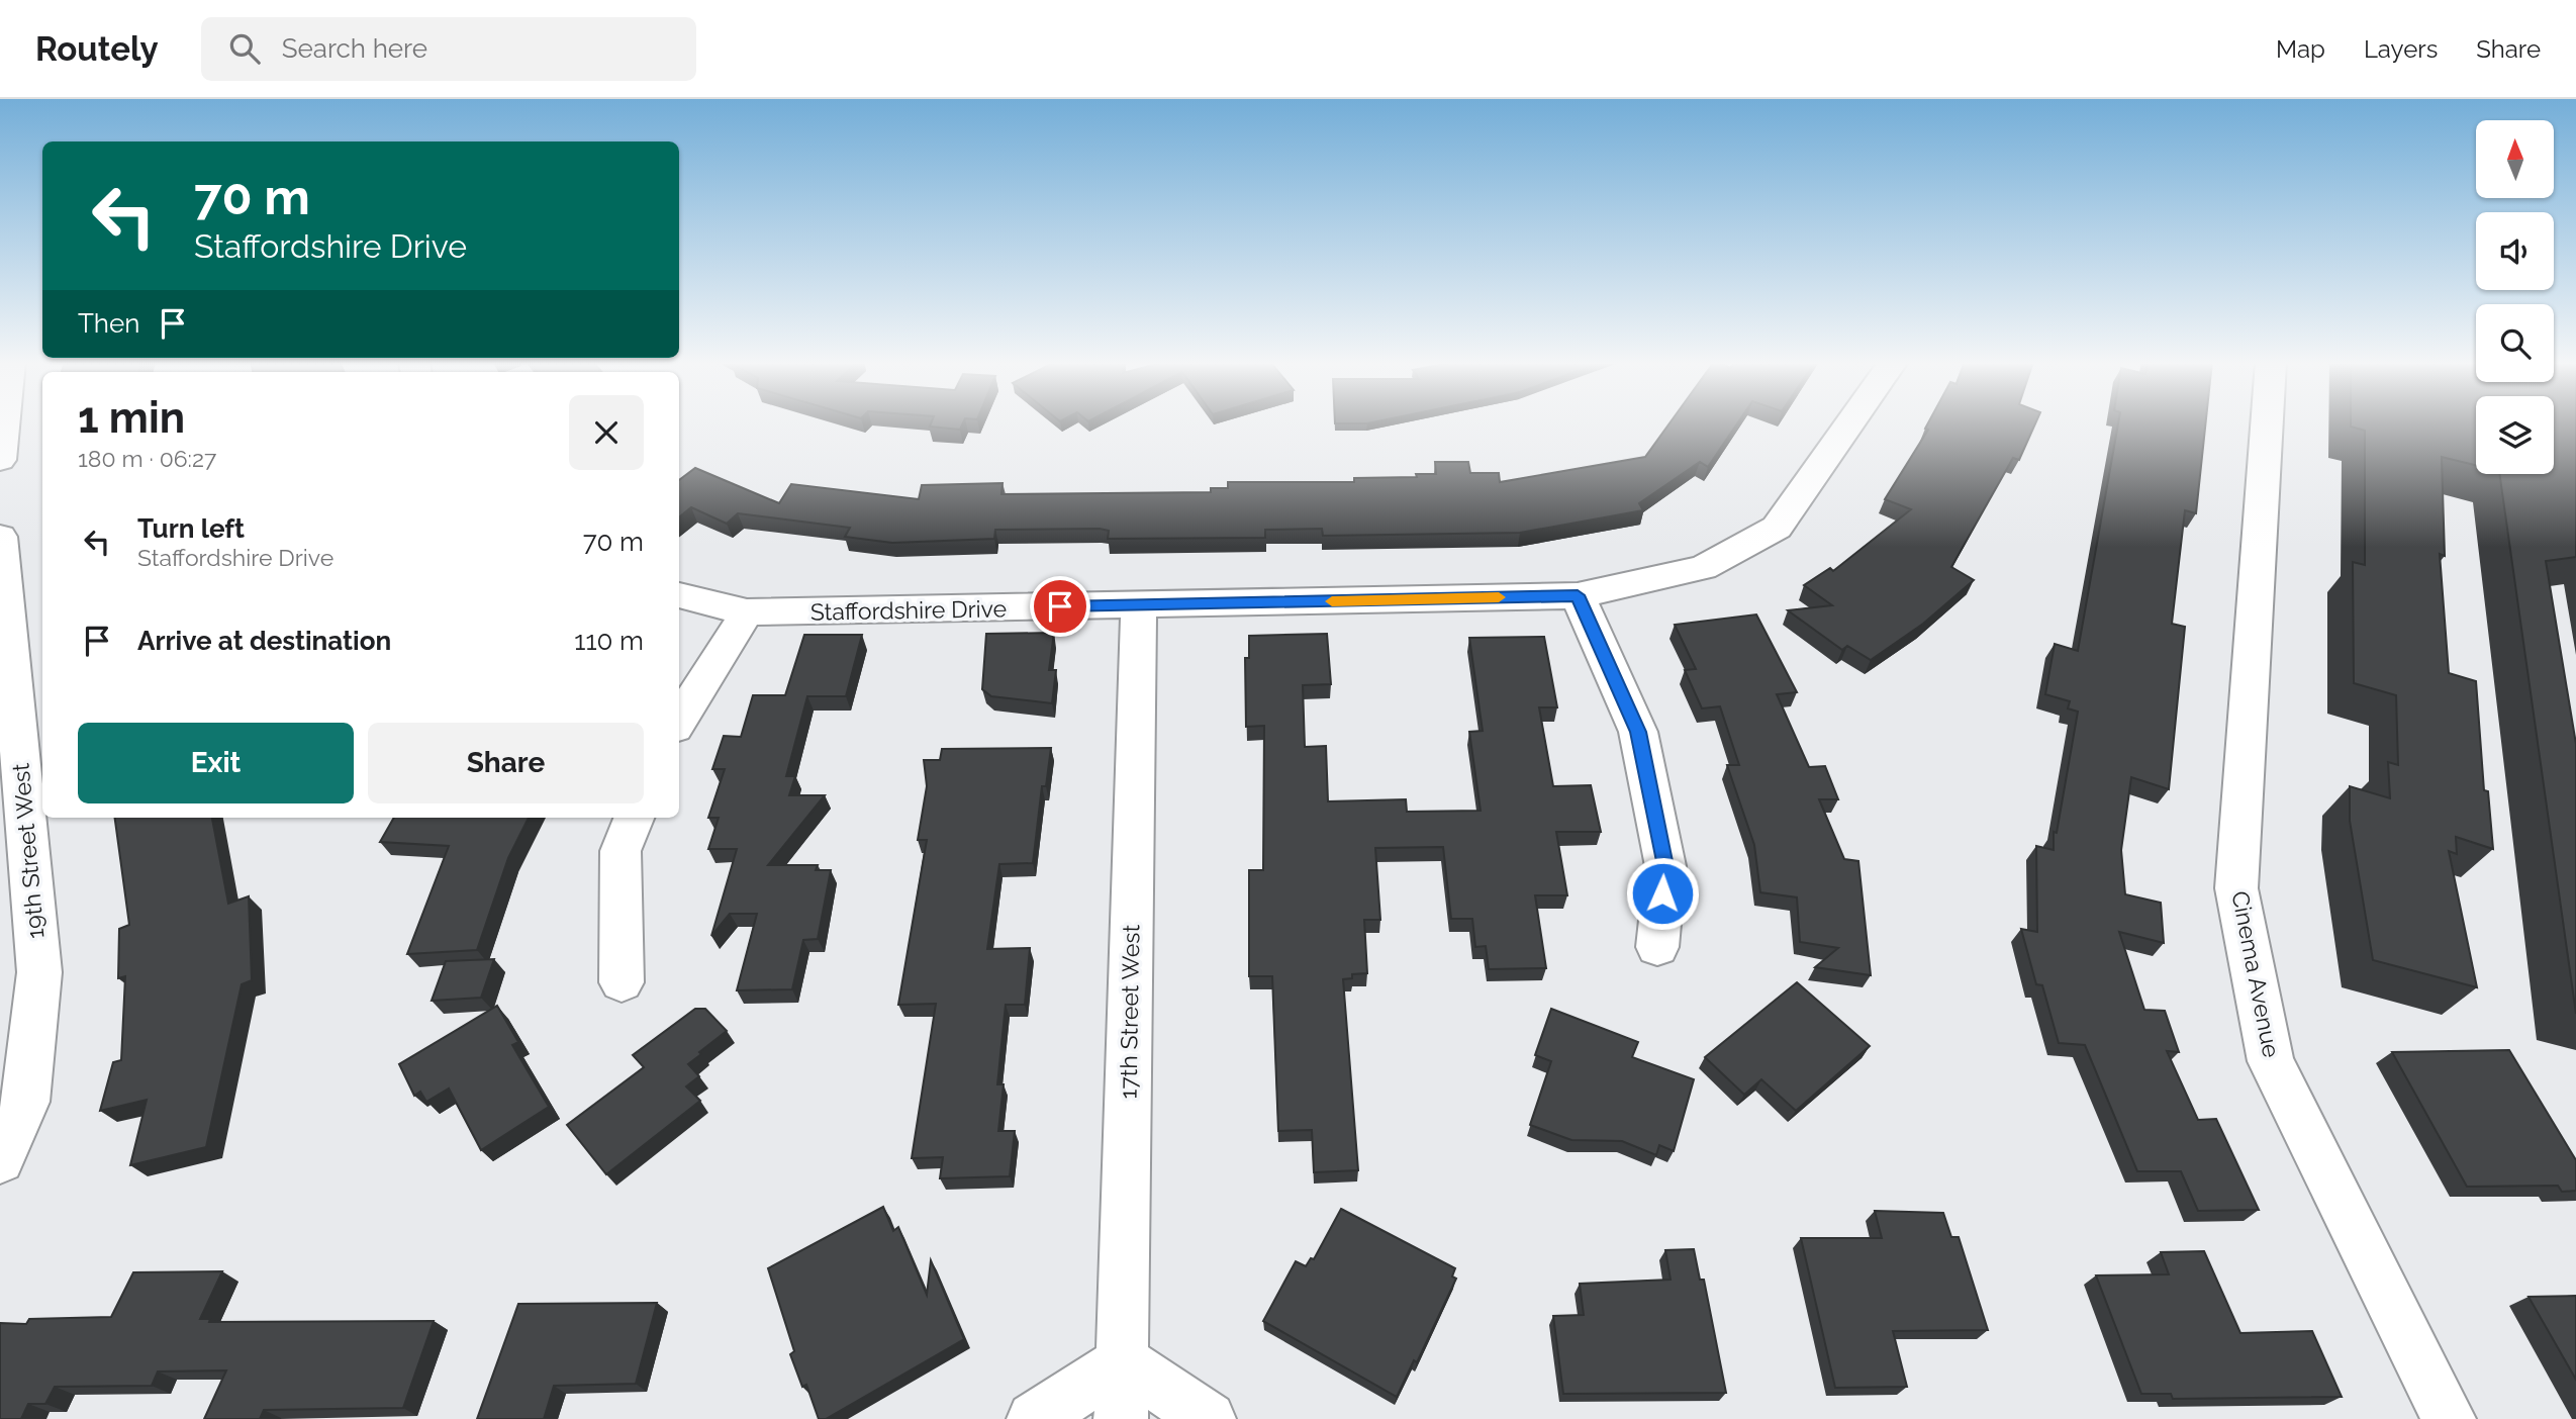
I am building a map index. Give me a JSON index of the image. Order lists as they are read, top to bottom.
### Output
{
  "streets": {
    "street": [
      "Staffordshire Drive",
      "19th Street West",
      "Cinema Avenue",
      "17th Street West"
    ]
  },
  "crossings": [
    ["Staffordshire Drive", "17th Street West"]
  ],
  "north": "top",
  "page": {
    "header": "Routely",
    "search": "Search here",
    "nav": ["Map", "Layers", "Share"],
    "turn": ["70 m", "Staffordshire Drive"],
    "then": "Then",
    "heading": ["1 min", "180 m · 06:27"],
    "list": [
      {
        "name": "Turn left",
        "note": "Staffordshire Drive",
        "value": "70 m"
      },
      {
        "name": "Arrive at destination",
        "value": "110 m"
      }
    ],
    "buttons": ["Exit", "Share"]
  }
}
